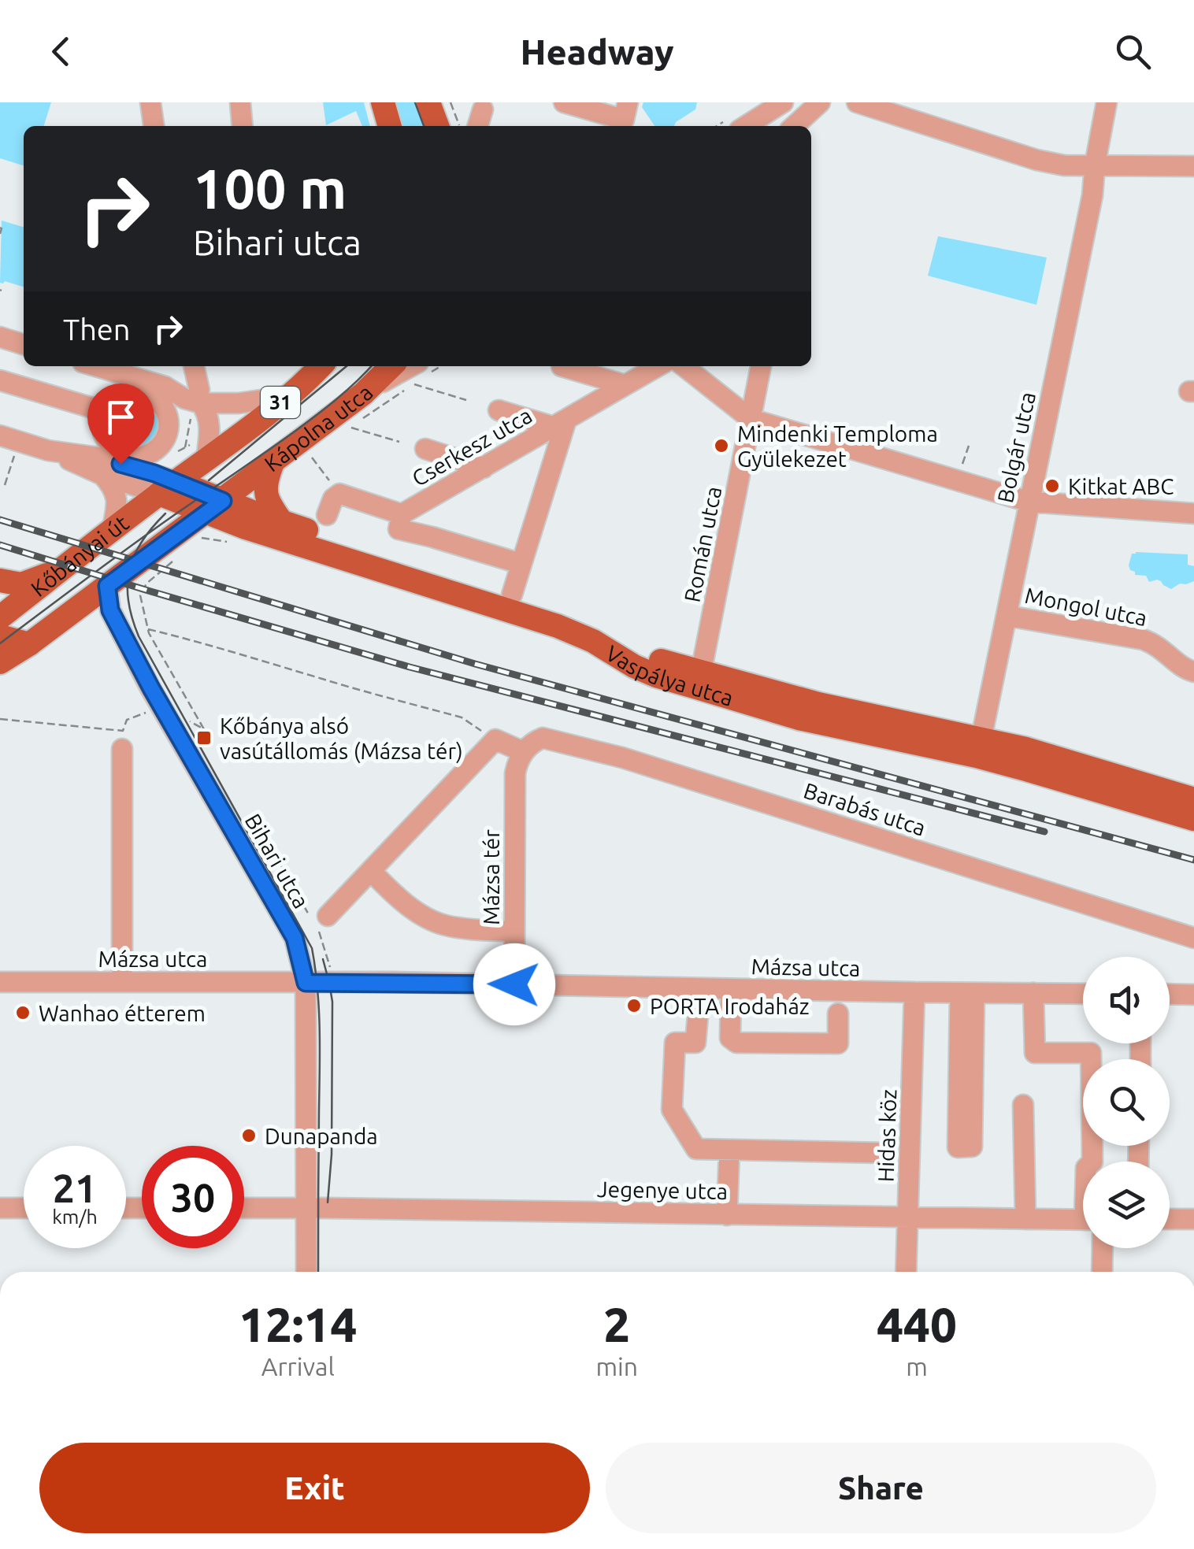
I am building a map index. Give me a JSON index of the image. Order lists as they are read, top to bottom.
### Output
{
  "streets": {
    "main road": [
      "31",
      "Kápolna utca",
      "Kőbányai út",
      "Vaspálya utca"
    ],
    "street": [
      "Cserkesz utca",
      "Bolgár utca",
      "Román utca",
      "Mongol utca",
      "Barabás utca",
      "Bihari utca",
      "Mázsa tér",
      "Mázsa utca",
      "Hidas köz",
      "Jegenye utca"
    ]
  },
  "crossings": [
    ["31", "Kápolna utca"],
    ["Kápolna utca", "Kőbányai út"],
    ["Kápolna utca", "Vaspálya utca"],
    ["Cserkesz utca", "Vaspálya utca"],
    ["Bolgár utca", "Mongol utca"],
    ["Bolgár utca", "Vaspálya utca"],
    ["Román utca", "Vaspálya utca"],
    ["Kőbányai út", "Vaspálya utca"],
    ["Kőbányai út", "Bihari utca"],
    ["Barabás utca", "Mázsa tér"],
    ["Bihari utca", "Mázsa utca"],
    ["Bihari utca", "Jegenye utca"],
    ["Mázsa tér", "Mázsa utca"],
    ["Mázsa utca", "Hidas köz"],
    ["Hidas köz", "Jegenye utca"]
  ],
  "places": {
    "other": [
      "Mindenki Temploma Gyülekezet",
      "Kitkat ABC",
      "PORTA Irodaház",
      "Wanhao étterem",
      "Dunapanda"
    ],
    "transit": ["Kőbánya alsó vasútállomás (Mázsa tér)"]
  },
  "page": {
    "header": "Headway",
    "turn": ["100 m", "Bihari utca"],
    "then": "Then",
    "speed": "21 km/h",
    "limit": "30",
    "eta": [
      "12:14",
      "Arrival",
      "2",
      "min",
      "440",
      "m"
    ],
    "buttons": ["Exit", "Share"]
  }
}
